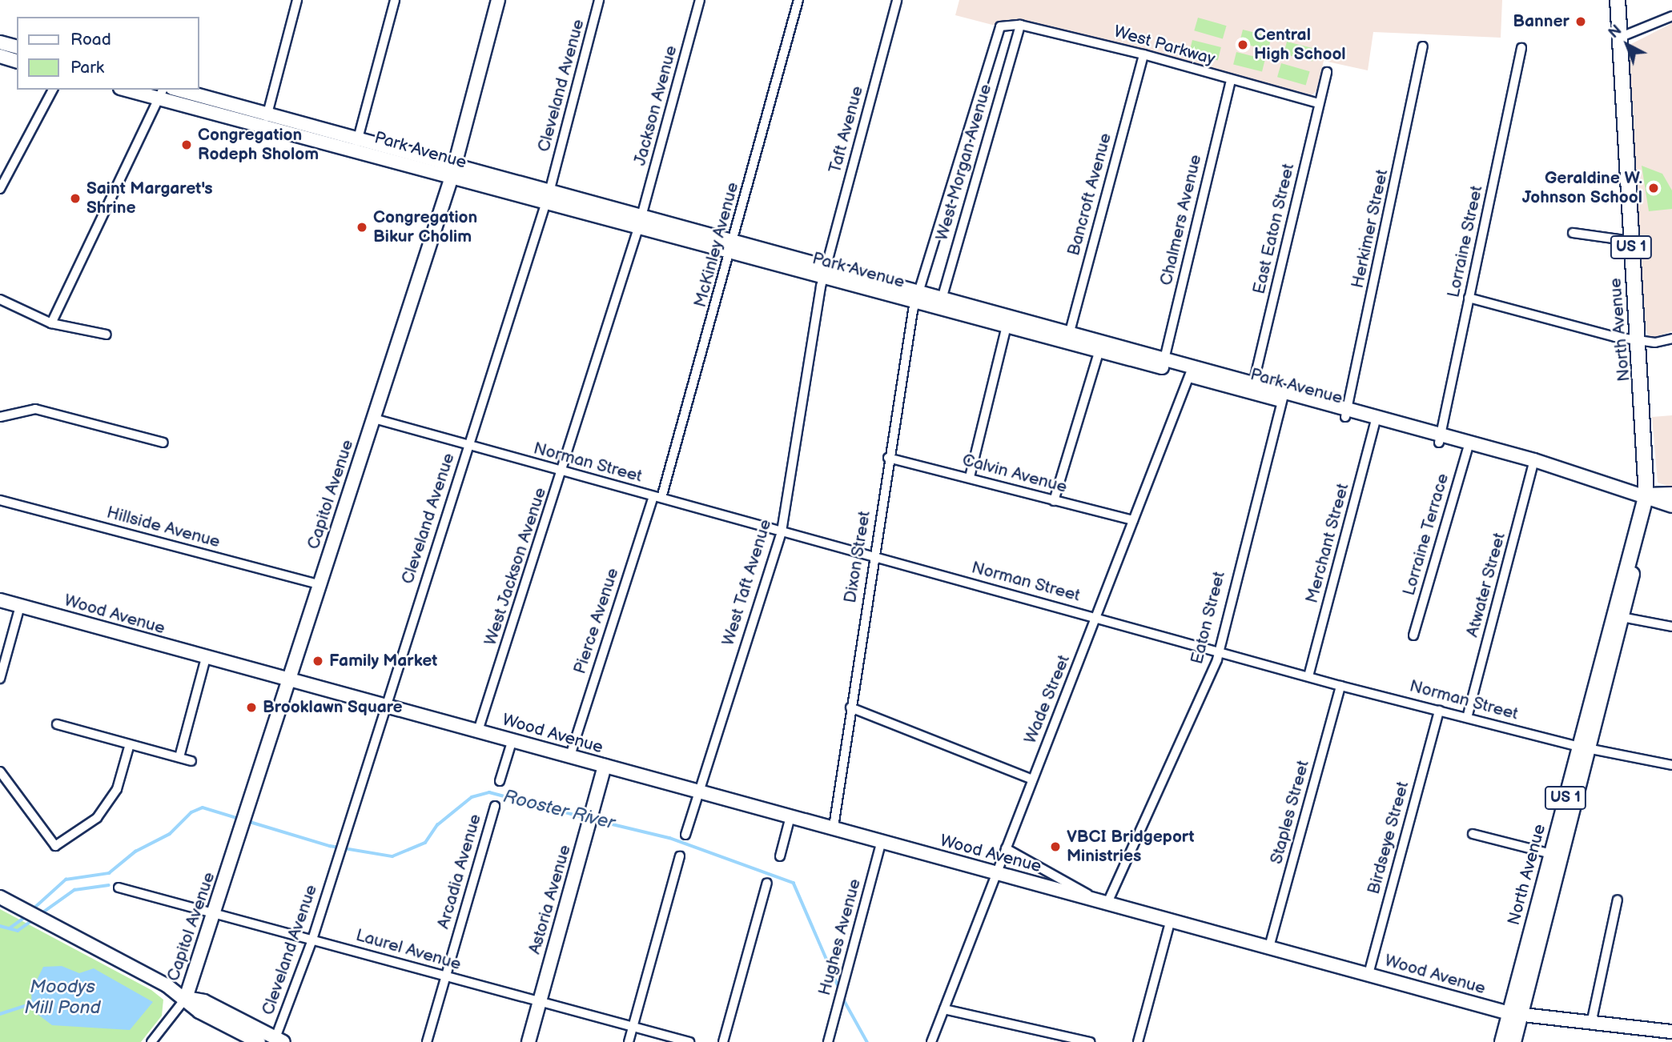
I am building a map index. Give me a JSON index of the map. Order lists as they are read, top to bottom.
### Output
{
  "streets": {
    "main road": [
      "Park Avenue",
      "US 1",
      "North Avenue",
      "Capitol Avenue",
      "Wood Avenue",
      "Astoria Avenue"
    ],
    "street": [
      "West Parkway",
      "Cleveland Avenue",
      "Jackson Avenue",
      "Taft Avenue",
      "West Morgan Avenue",
      "Bancroft Avenue",
      "Chalmers Avenue",
      "East Eaton Street",
      "Herkimer Street",
      "Lorraine Street",
      "McKinley Avenue",
      "Norman Street",
      "Calvin Avenue",
      "Hillside Avenue",
      "Lorraine Terrace",
      "Merchant Street",
      "Dixon Street",
      "West Jackson Avenue",
      "West Taft Avenue",
      "Atwater Street",
      "Eaton Street",
      "Pierce Avenue",
      "Wade Street",
      "Staples Street",
      "Birdseye Street",
      "Arcadia Avenue",
      "Hughes Avenue",
      "Laurel Avenue"
    ]
  },
  "crossings": [
    ["West Parkway", "West Morgan Avenue"],
    ["West Parkway", "Bancroft Avenue"],
    ["West Parkway", "Chalmers Avenue"],
    ["West Parkway", "East Eaton Street"],
    ["Cleveland Avenue", "Park Avenue"],
    ["Cleveland Avenue", "Norman Street"],
    ["Cleveland Avenue", "Wood Avenue"],
    ["Cleveland Avenue", "Laurel Avenue"],
    ["Jackson Avenue", "Park Avenue"],
    ["Jackson Avenue", "West Jackson Avenue"],
    ["Taft Avenue", "Park Avenue"],
    ["Taft Avenue", "West Taft Avenue"],
    ["Park Avenue", "West Morgan Avenue"],
    ["Park Avenue", "Bancroft Avenue"],
    ["Park Avenue", "Chalmers Avenue"],
    ["Park Avenue", "East Eaton Street"],
    ["Park Avenue", "Herkimer Street"],
    ["Park Avenue", "Lorraine Street"],
    ["Park Avenue", "McKinley Avenue"],
    ["Park Avenue", "North Avenue"],
    ["Park Avenue", "Capitol Avenue"],
    ["Park Avenue", "Lorraine Terrace"],
    ["Park Avenue", "Merchant Street"],
    ["Park Avenue", "Dixon Street"],
    ["Park Avenue", "West Jackson Avenue"],
    ["Park Avenue", "West Taft Avenue"],
    ["Park Avenue", "Atwater Street"],
    ["Park Avenue", "Eaton Street"],
    ["Park Avenue", "Wade Street"],
    ["West Morgan Avenue", "Dixon Street"],
    ["McKinley Avenue", "Norman Street"],
    ["McKinley Avenue", "Pierce Avenue"],
    ["North Avenue", "Norman Street"],
    ["North Avenue", "Wood Avenue"],
    ["Norman Street", "Capitol Avenue"],
    ["Norman Street", "Merchant Street"],
    ["Norman Street", "Dixon Street"],
    ["Norman Street", "West Jackson Avenue"],
    ["Norman Street", "West Taft Avenue"],
    ["Norman Street", "Atwater Street"],
    ["Norman Street", "Eaton Street"],
    ["Norman Street", "Pierce Avenue"],
    ["Norman Street", "Wade Street"],
    ["Norman Street", "Staples Street"],
    ["Norman Street", "Birdseye Street"],
    ["Calvin Avenue", "Dixon Street"],
    ["Calvin Avenue", "Wade Street"],
    ["Capitol Avenue", "Hillside Avenue"],
    ["Capitol Avenue", "Wood Avenue"],
    ["Capitol Avenue", "Laurel Avenue"],
    ["Dixon Street", "Wood Avenue"],
    ["West Jackson Avenue", "Wood Avenue"],
    ["West Taft Avenue", "Wood Avenue"],
    ["Wood Avenue", "Eaton Street"],
    ["Wood Avenue", "Pierce Avenue"],
    ["Wood Avenue", "Wade Street"],
    ["Wood Avenue", "Staples Street"],
    ["Wood Avenue", "Birdseye Street"],
    ["Wood Avenue", "Astoria Avenue"],
    ["Wood Avenue", "Hughes Avenue"],
    ["Arcadia Avenue", "Laurel Avenue"],
    ["Astoria Avenue", "Laurel Avenue"]
  ],
  "water": ["Rooster River", "Moodys Mill Pond"],
  "places": [
    "Banner",
    "Central High School",
    "Congregation Rodeph Sholom",
    "Geraldine W. Johnson School",
    "Saint Margaret's Shrine",
    "Congregation Bikur Cholim",
    "Family Market",
    "Brooklawn Square",
    "VBCI Bridgeport Ministries"
  ],
  "legend": ["Road", "Park"],
  "north": "top left"
}
